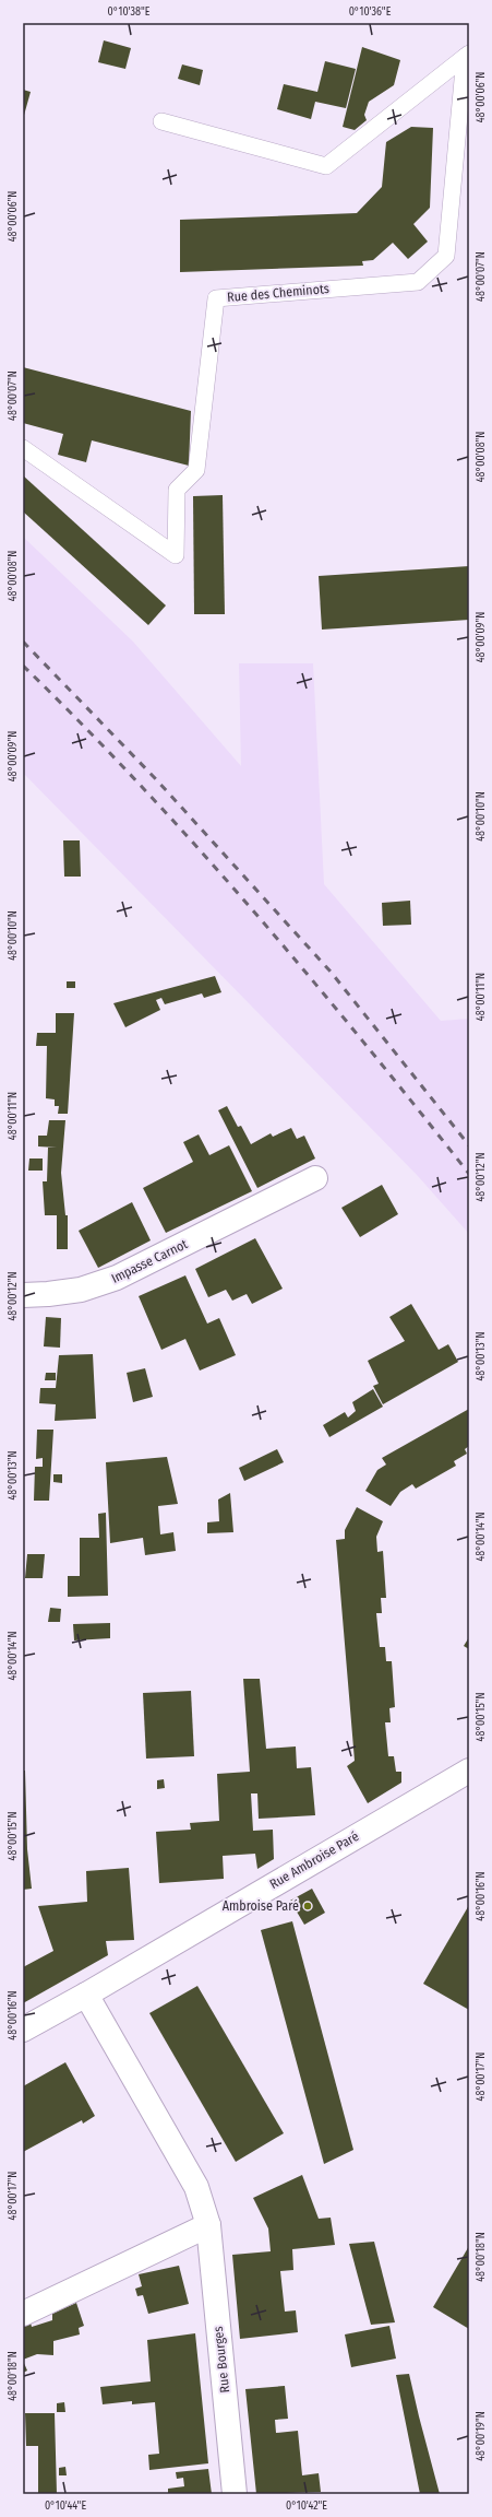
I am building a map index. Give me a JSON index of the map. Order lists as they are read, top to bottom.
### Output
{
  "streets": {
    "street": ["Impasse Carnot", "Rue Ambroise Paré", "Rue Bourges"],
    "lane": ["Rue des Cheminots"]
  },
  "crossings": [
    ["Rue Ambroise Paré", "Rue Bourges"]
  ],
  "places": ["Ambroise Paré"],
  "coordinates": [
    "0°10'38\"E",
    "0°10'36\"E",
    "48°00'06\"N",
    "48°00'07\"N",
    "48°00'08\"N",
    "48°00'09\"N",
    "48°00'10\"N",
    "48°00'11\"N",
    "48°00'12\"N",
    "48°00'13\"N",
    "48°00'14\"N",
    "48°00'15\"N",
    "48°00'16\"N",
    "48°00'17\"N",
    "48°00'18\"N",
    "48°00'19\"N",
    "0°10'44\"E",
    "0°10'42\"E"
  ]
}
